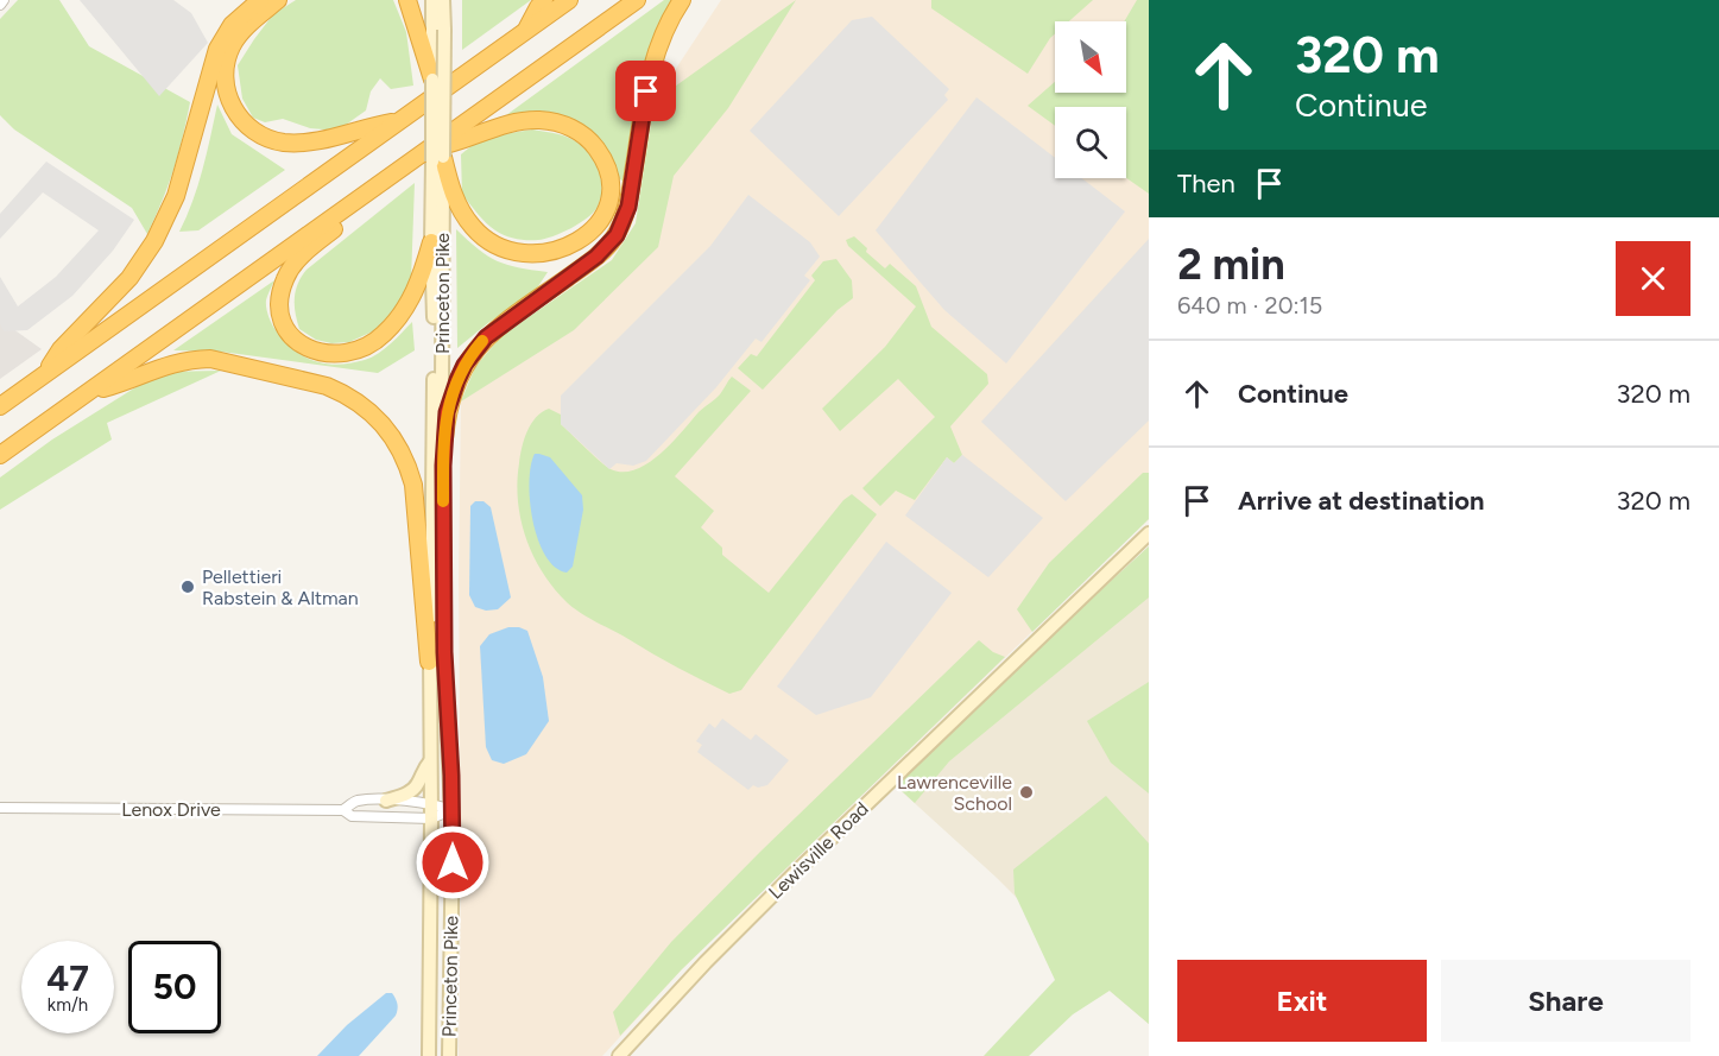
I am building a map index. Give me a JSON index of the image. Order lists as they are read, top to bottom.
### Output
{
  "streets": {
    "main road": ["Princeton Pike", "Lewisville Road"],
    "street": ["Lenox Drive"]
  },
  "crossings": [
    ["Princeton Pike", "Lenox Drive"]
  ],
  "places": ["Pellettieri Rabstein & Altman", "Lawrenceville School"],
  "north": "bottom right",
  "page": {
    "turn": ["320 m", "Continue"],
    "then": "Then",
    "heading": ["2 min", "640 m · 20:15"],
    "list": [
      {
        "name": "Continue",
        "value": "320 m"
      },
      {
        "name": "Arrive at destination",
        "value": "320 m"
      }
    ],
    "speed": "47 km/h",
    "limit": "50",
    "buttons": ["Exit", "Share"]
  }
}
